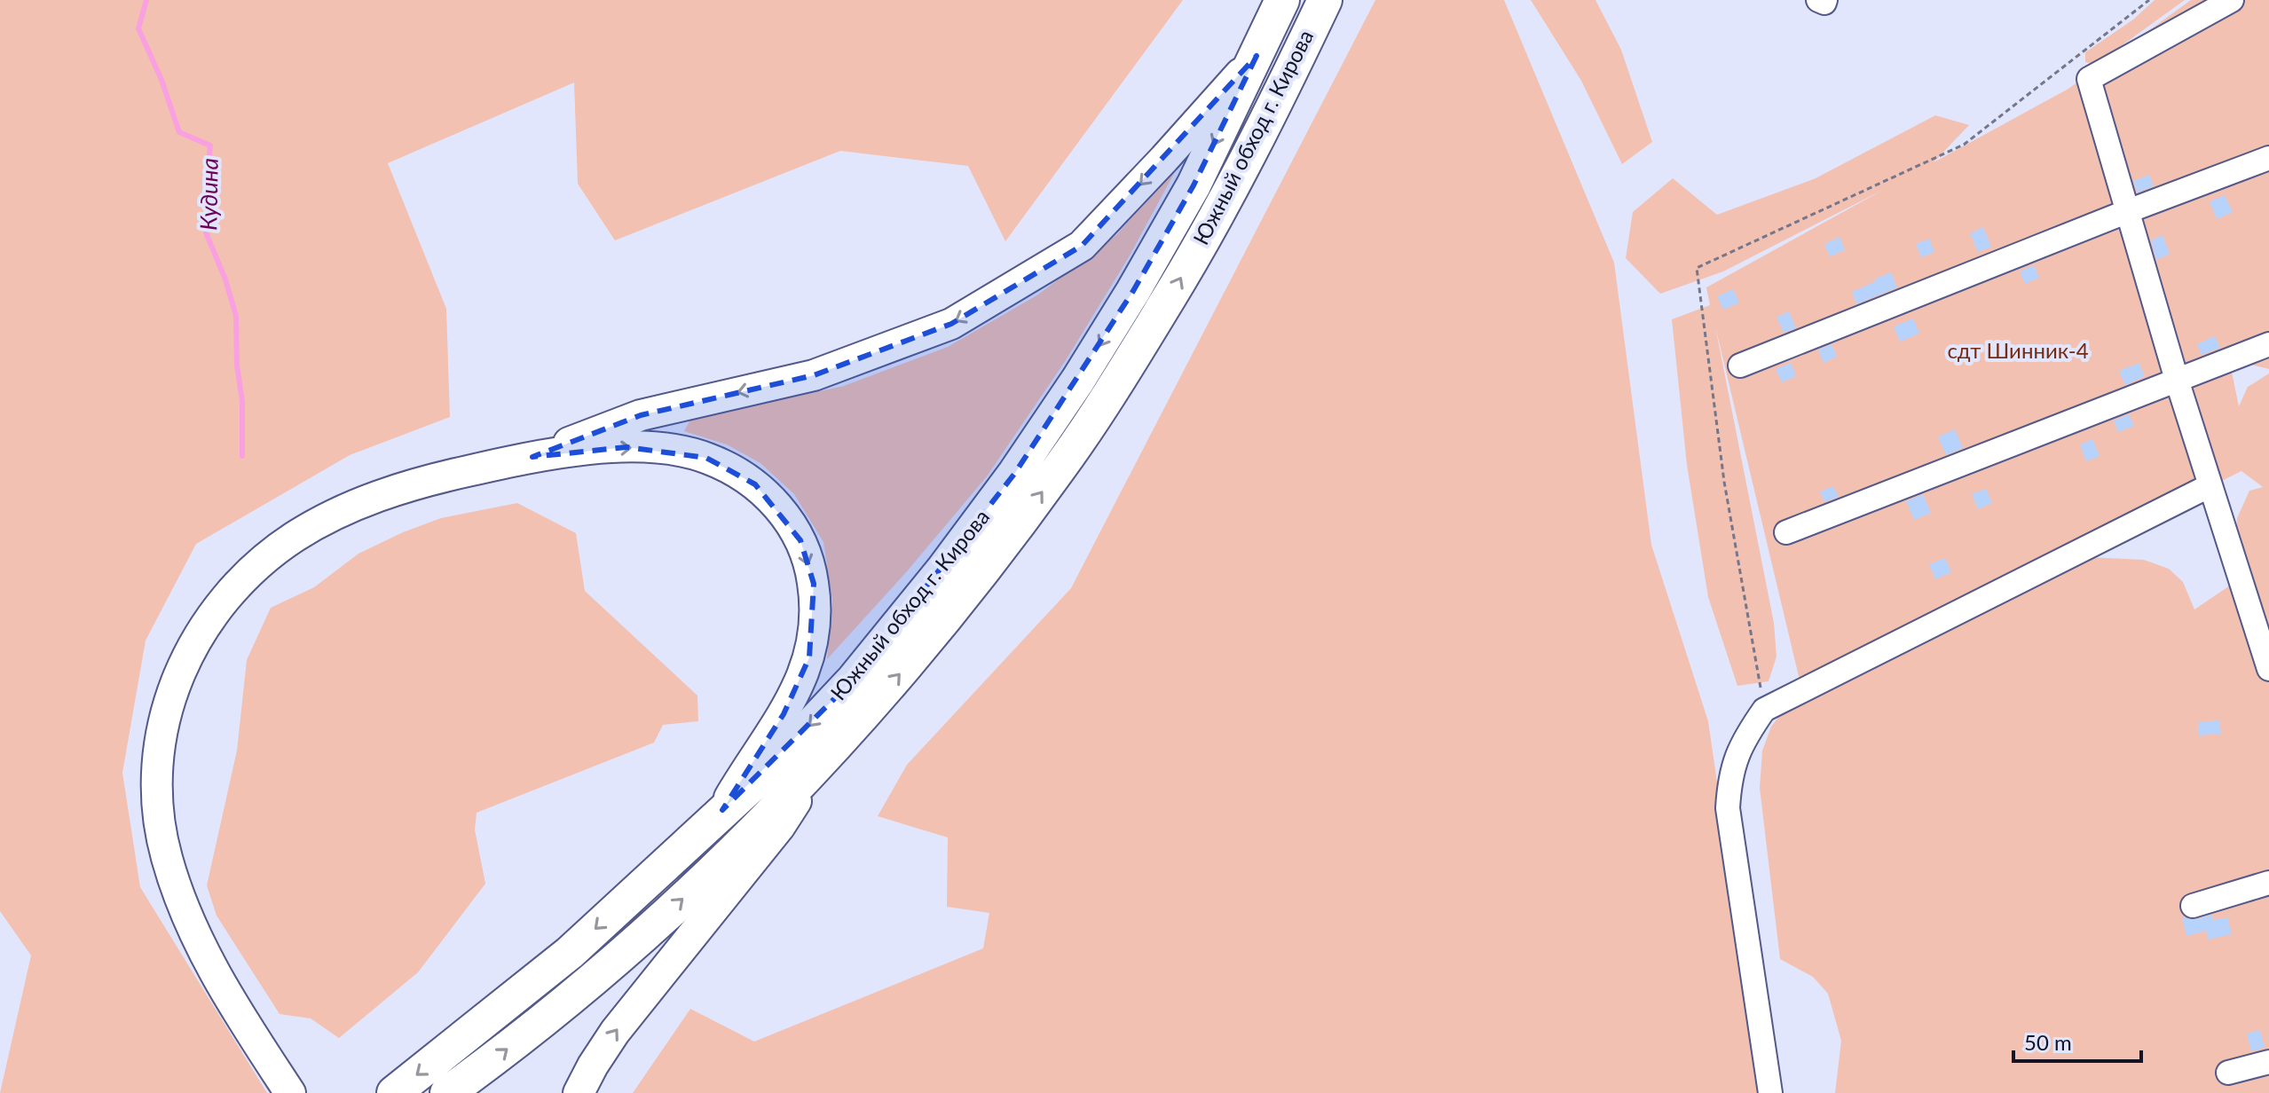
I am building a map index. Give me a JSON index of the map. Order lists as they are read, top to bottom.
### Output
{
  "streets": {
    "highway": ["Южный обход г. Кирова"]
  },
  "water": ["Кудина"],
  "parks": ["сдт Шинник-4"],
  "scale_bar": "50 m"
}
